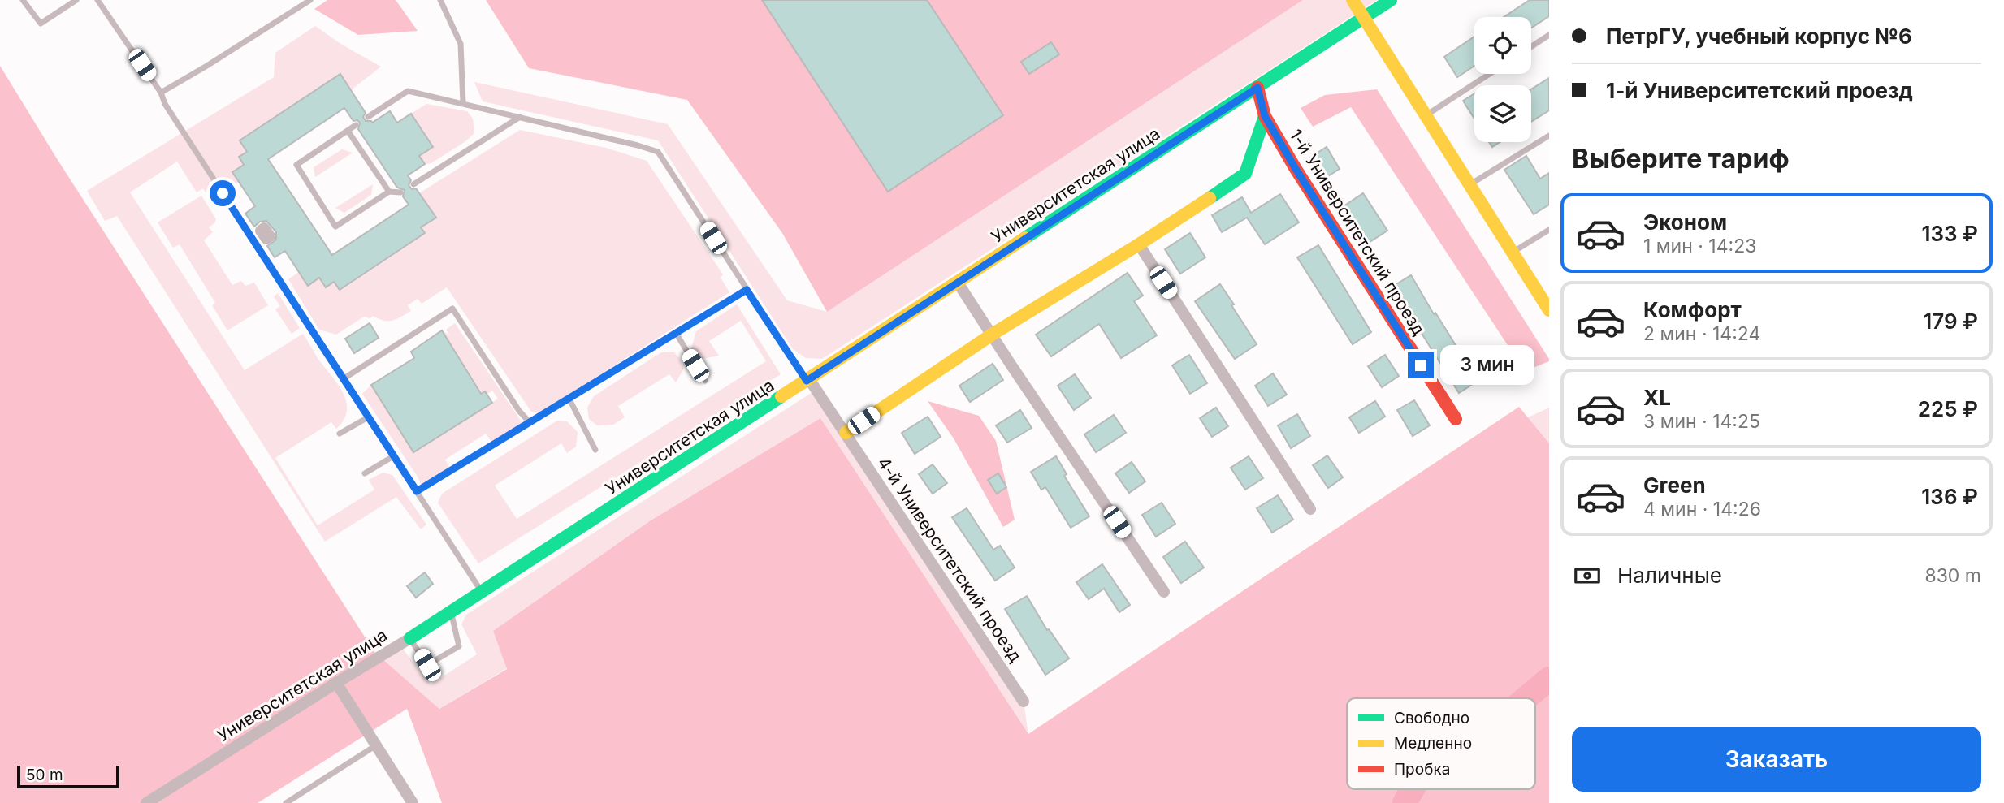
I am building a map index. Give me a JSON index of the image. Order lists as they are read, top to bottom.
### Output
{
  "streets": {
    "street": ["Университетская улица", "1-й Университетский проезд", "4-й Университетский проезд"]
  },
  "crossings": [
    ["Университетская улица", "1-й Университетский проезд"],
    ["Университетская улица", "4-й Университетский проезд"]
  ],
  "legend": ["Свободно", "Медленно", "Пробка"],
  "scale_bar": "50 m",
  "page": {
    "banner": ["ПетрГУ, учебный корпус №6", "1-й Университетский проезд"],
    "heading": "Выберите тариф",
    "list": [
      {
        "name": "Эконом",
        "note": "1 мин · 14:23",
        "value": "133 ₽"
      },
      {
        "name": "Комфорт",
        "note": "2 мин · 14:24",
        "value": "179 ₽"
      },
      {
        "name": "XL",
        "note": "3 мин · 14:25",
        "value": "225 ₽"
      },
      {
        "name": "Green",
        "note": "4 мин · 14:26",
        "value": "136 ₽"
      }
    ],
    "bubble": "3 мин",
    "pay": ["Наличные", "830 m"],
    "buttons": "Заказать",
    "scale": "50 m"
  }
}
